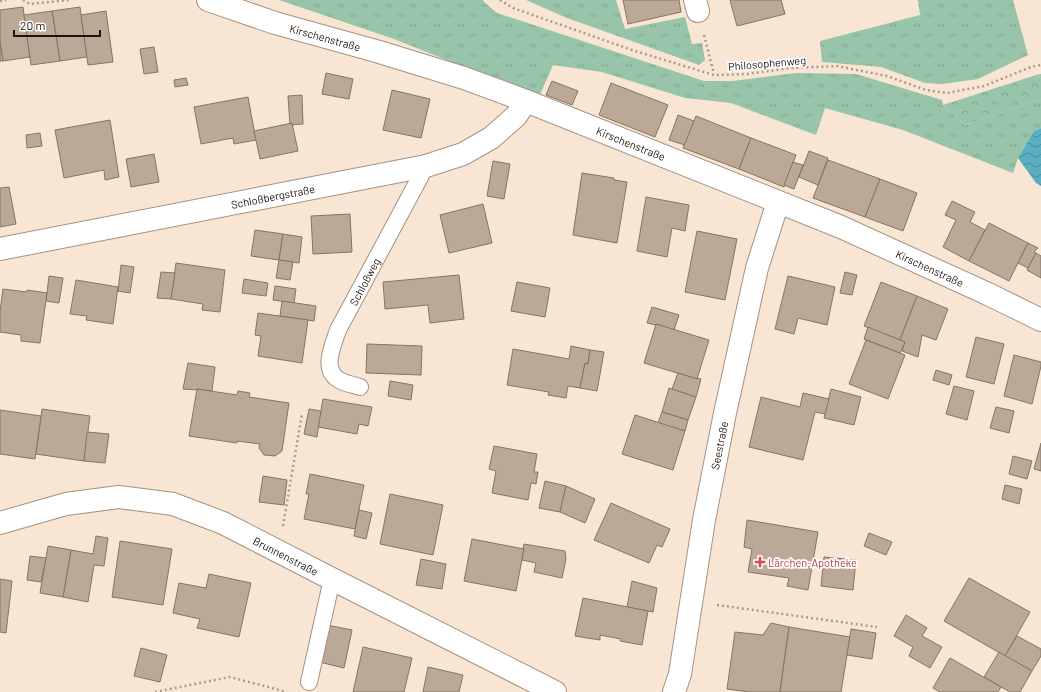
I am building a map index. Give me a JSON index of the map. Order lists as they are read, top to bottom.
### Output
{
  "streets": {
    "street": [
      "Kirschenstraße",
      "Schloßbergstraße",
      "Seestraße",
      "Brunnenstraße"
    ],
    "lane": ["Schloßweg"],
    "path": ["Philosophenweg"]
  },
  "crossings": [
    ["Kirschenstraße", "Schloßbergstraße"],
    ["Kirschenstraße", "Seestraße"],
    ["Schloßbergstraße", "Schloßweg"]
  ],
  "places": {
    "health": ["Lärchen-Apotheke"]
  },
  "scale_bar": "20 m"
}
